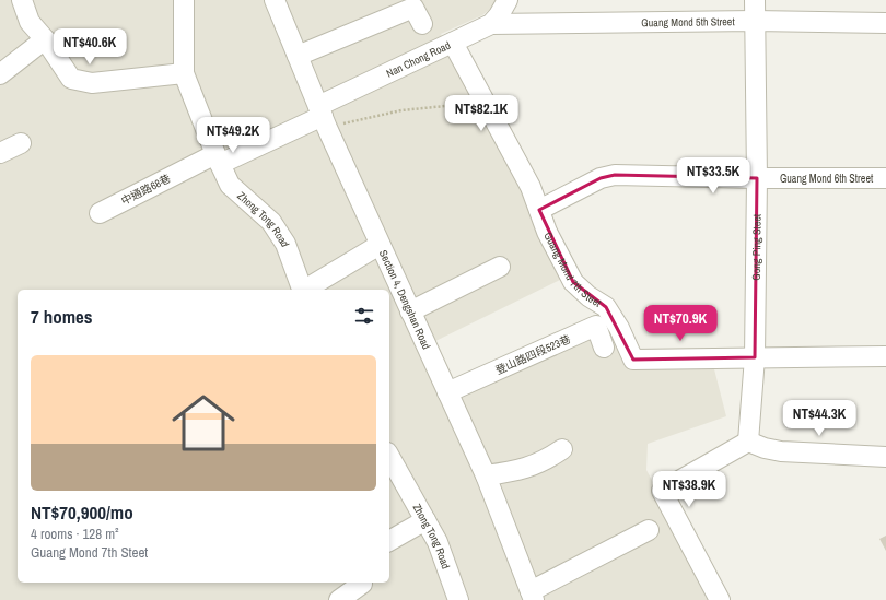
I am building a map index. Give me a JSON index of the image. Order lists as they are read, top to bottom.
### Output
{
  "streets": {
    "street": [
      "Guang Mond 5th Street",
      "Nan Chong Road",
      "Guang Mond 6th Street",
      "中通路68巷",
      "Zhong Tong Road",
      "Gong Ping Steet",
      "Guang Mond 7th Steet",
      "Section 4, Dengshan Road",
      "登山路四段523巷"
    ]
  },
  "crossings": [
    ["Guang Mond 5th Street", "Nan Chong Road"],
    ["Guang Mond 5th Street", "Gong Ping Steet"],
    ["Nan Chong Road", "中通路68巷"],
    ["Nan Chong Road", "Zhong Tong Road"],
    ["Nan Chong Road", "Guang Mond 7th Steet"],
    ["Nan Chong Road", "Section 4, Dengshan Road"],
    ["Guang Mond 6th Street", "Gong Ping Steet"],
    ["Guang Mond 6th Street", "Guang Mond 7th Steet"],
    ["中通路68巷", "Zhong Tong Road"],
    ["Gong Ping Steet", "Guang Mond 7th Steet"],
    ["Section 4, Dengshan Road", "登山路四段523巷"]
  ],
  "page": {
    "price": [
      "NT$40.6K",
      "NT$82.1K",
      "NT$49.2K",
      "NT$33.5K",
      "NT$70.9K",
      "NT$44.3K",
      "NT$38.9K"
    ],
    "heading": "7 homes",
    "list": [
      {
        "name": "NT$70,900/mo",
        "note": "4 rooms · 128 m² · Guang Mond 7th Steet"
      }
    ]
  }
}
